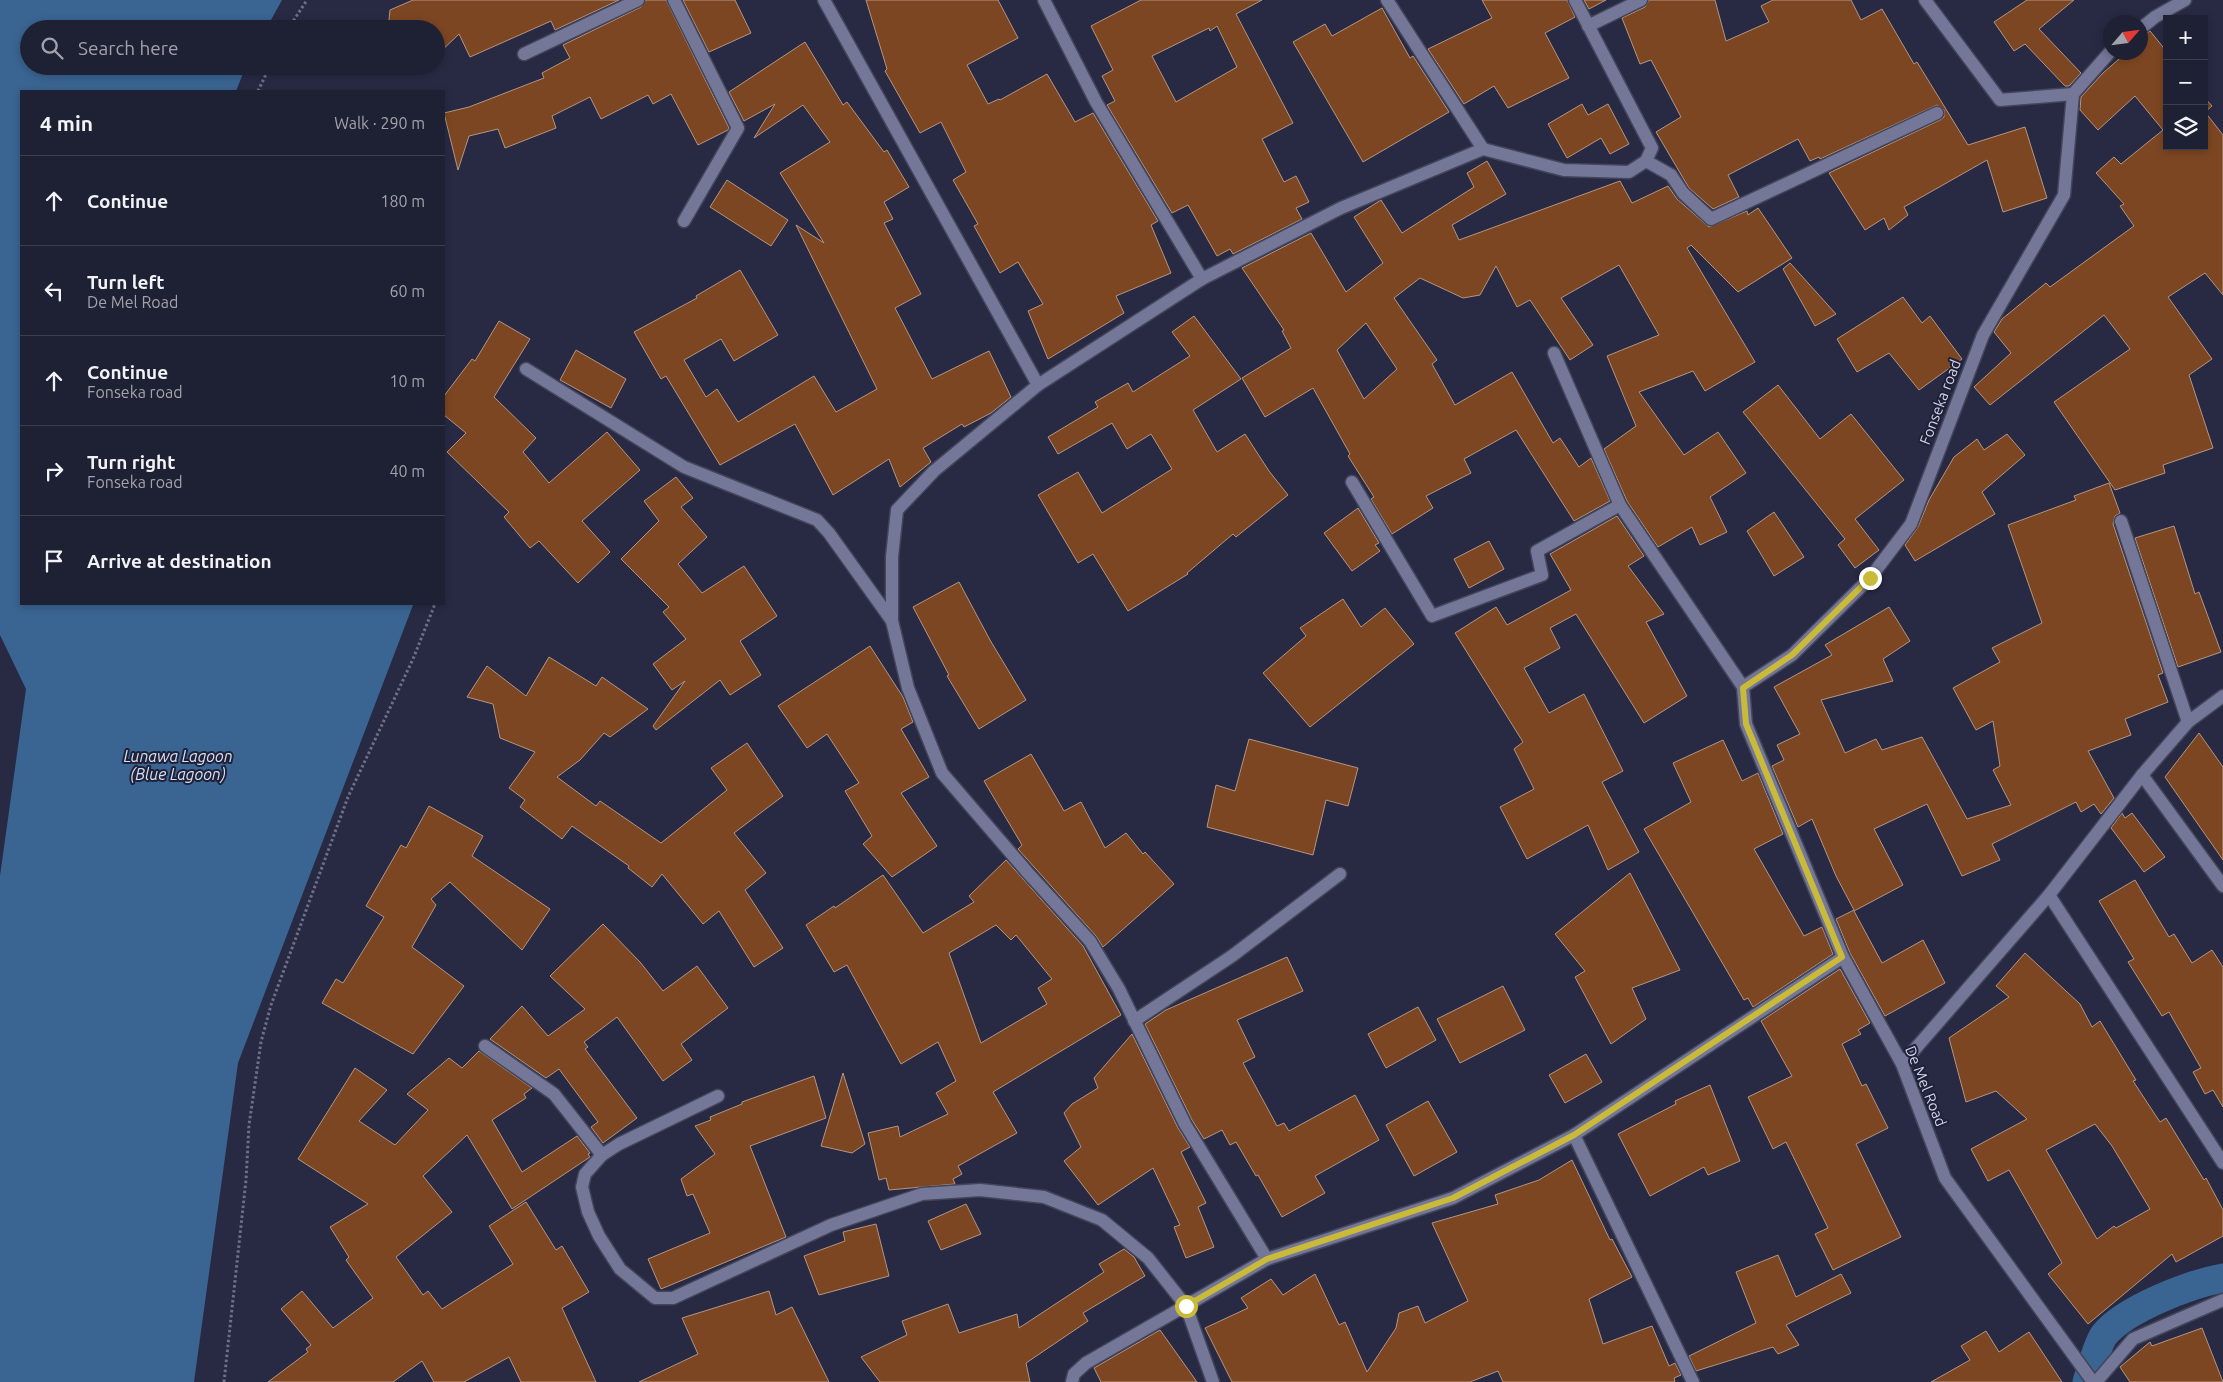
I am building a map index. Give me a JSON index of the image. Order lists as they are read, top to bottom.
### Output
{
  "streets": {
    "street": ["Fonseka road", "De Mel Road"]
  },
  "crossings": [
    ["Fonseka road", "De Mel Road"]
  ],
  "water": ["Lunawa Lagoon (Blue Lagoon)"],
  "north": "top right",
  "page": {
    "map_buttons": ["+", "−"],
    "search": "Search here",
    "heading": ["4 min", "Walk · 290 m"],
    "list": [
      ["Continue", "180 m"],
      ["Turn left", "De Mel Road", "60 m"],
      ["Continue", "Fonseka road", "10 m"],
      ["Turn right", "Fonseka road", "40 m"],
      "Arrive at destination"
    ]
  }
}
